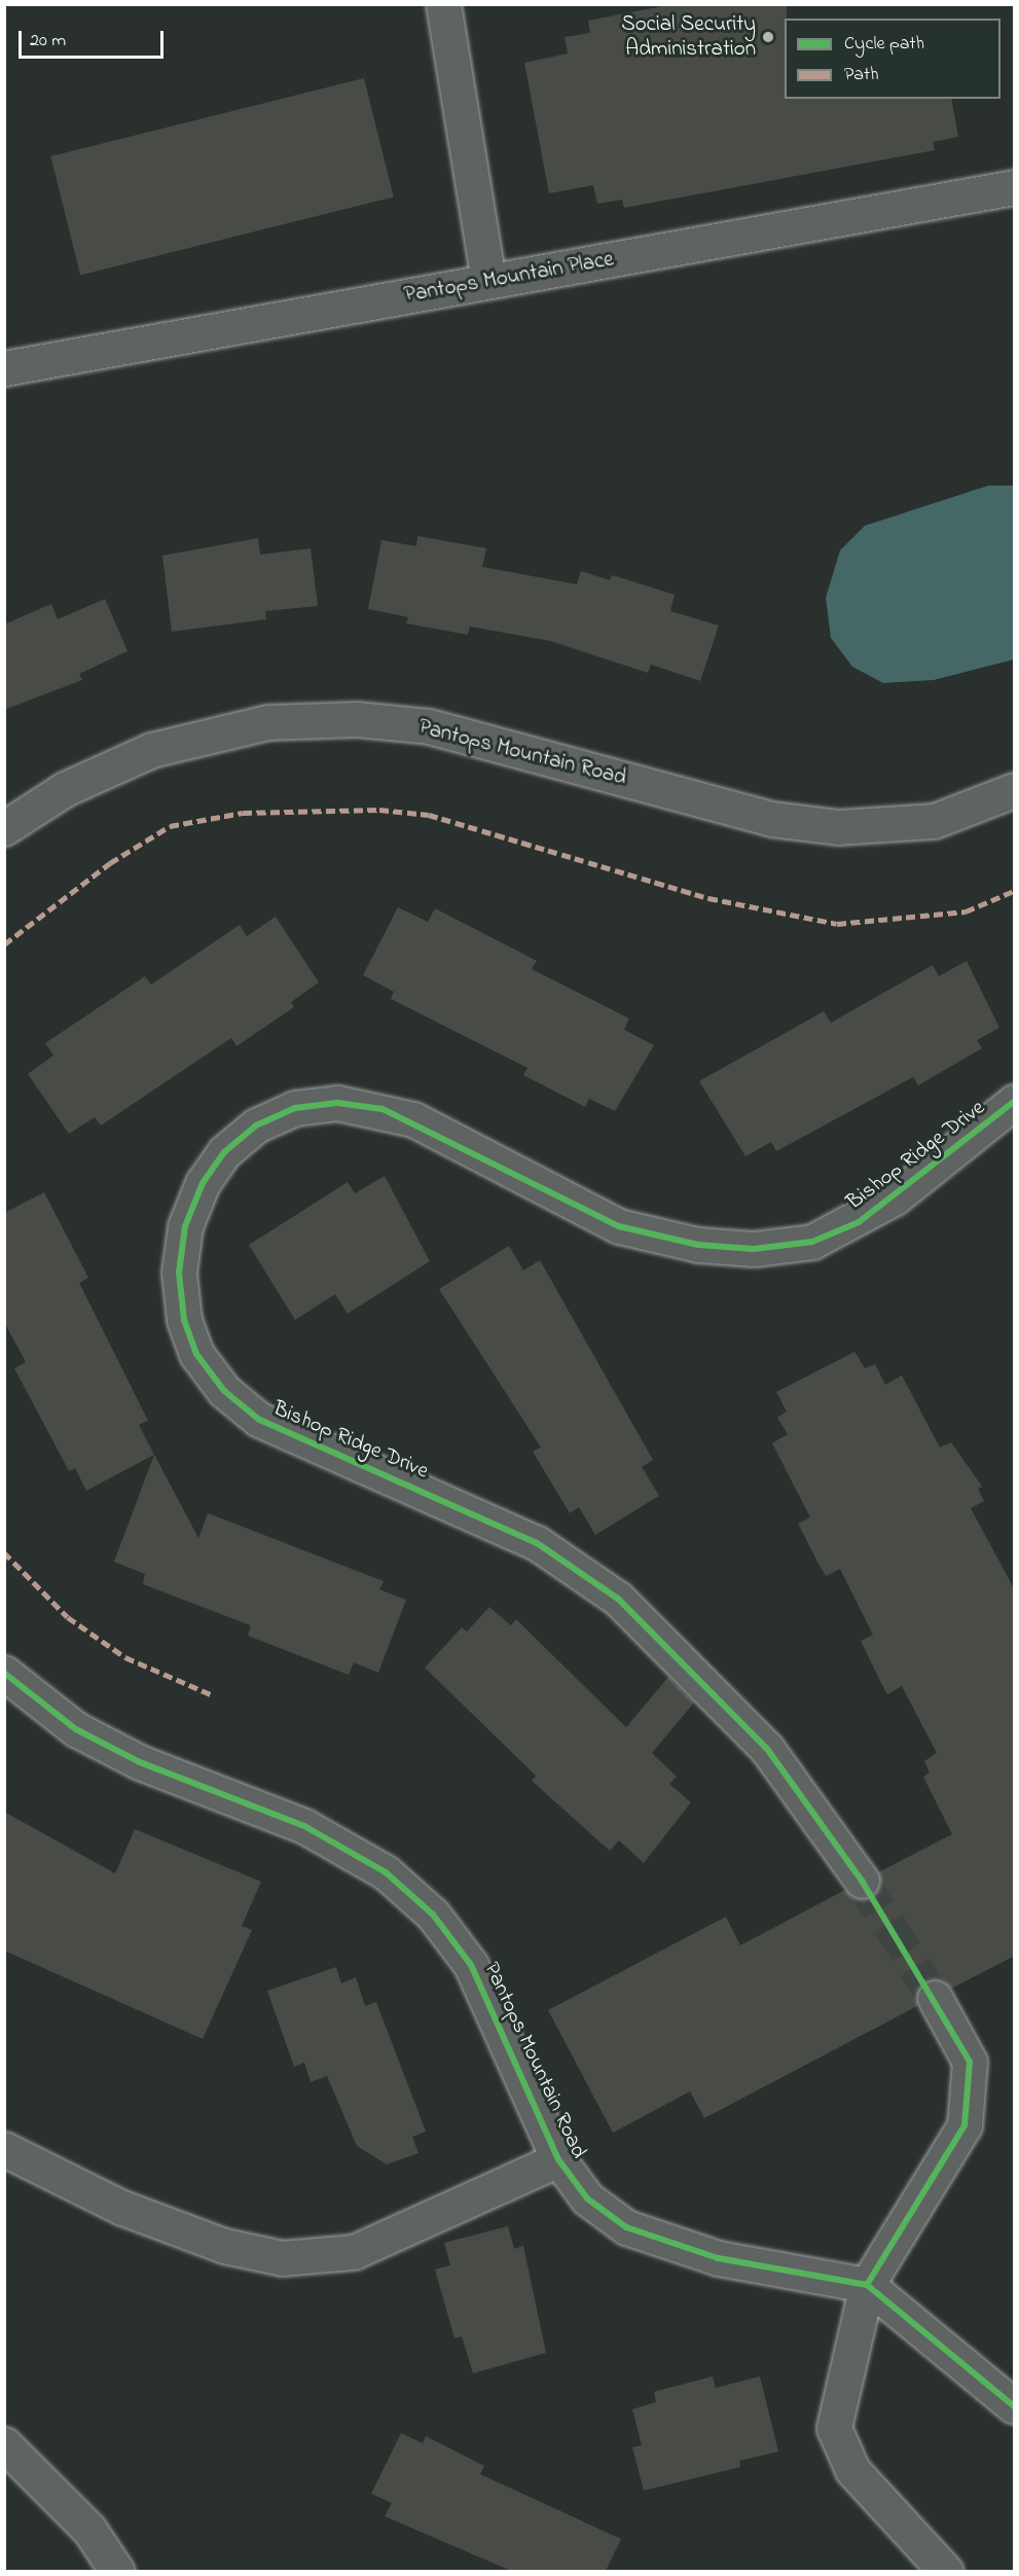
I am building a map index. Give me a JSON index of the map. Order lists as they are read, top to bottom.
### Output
{
  "streets": {
    "street": ["Pantops Mountain Place", "Pantops Mountain Road", "Bishop Ridge Drive"]
  },
  "places": ["Social Security Administration"],
  "legend": ["Cycle path", "Path"],
  "scale_bar": "20 m"
}
